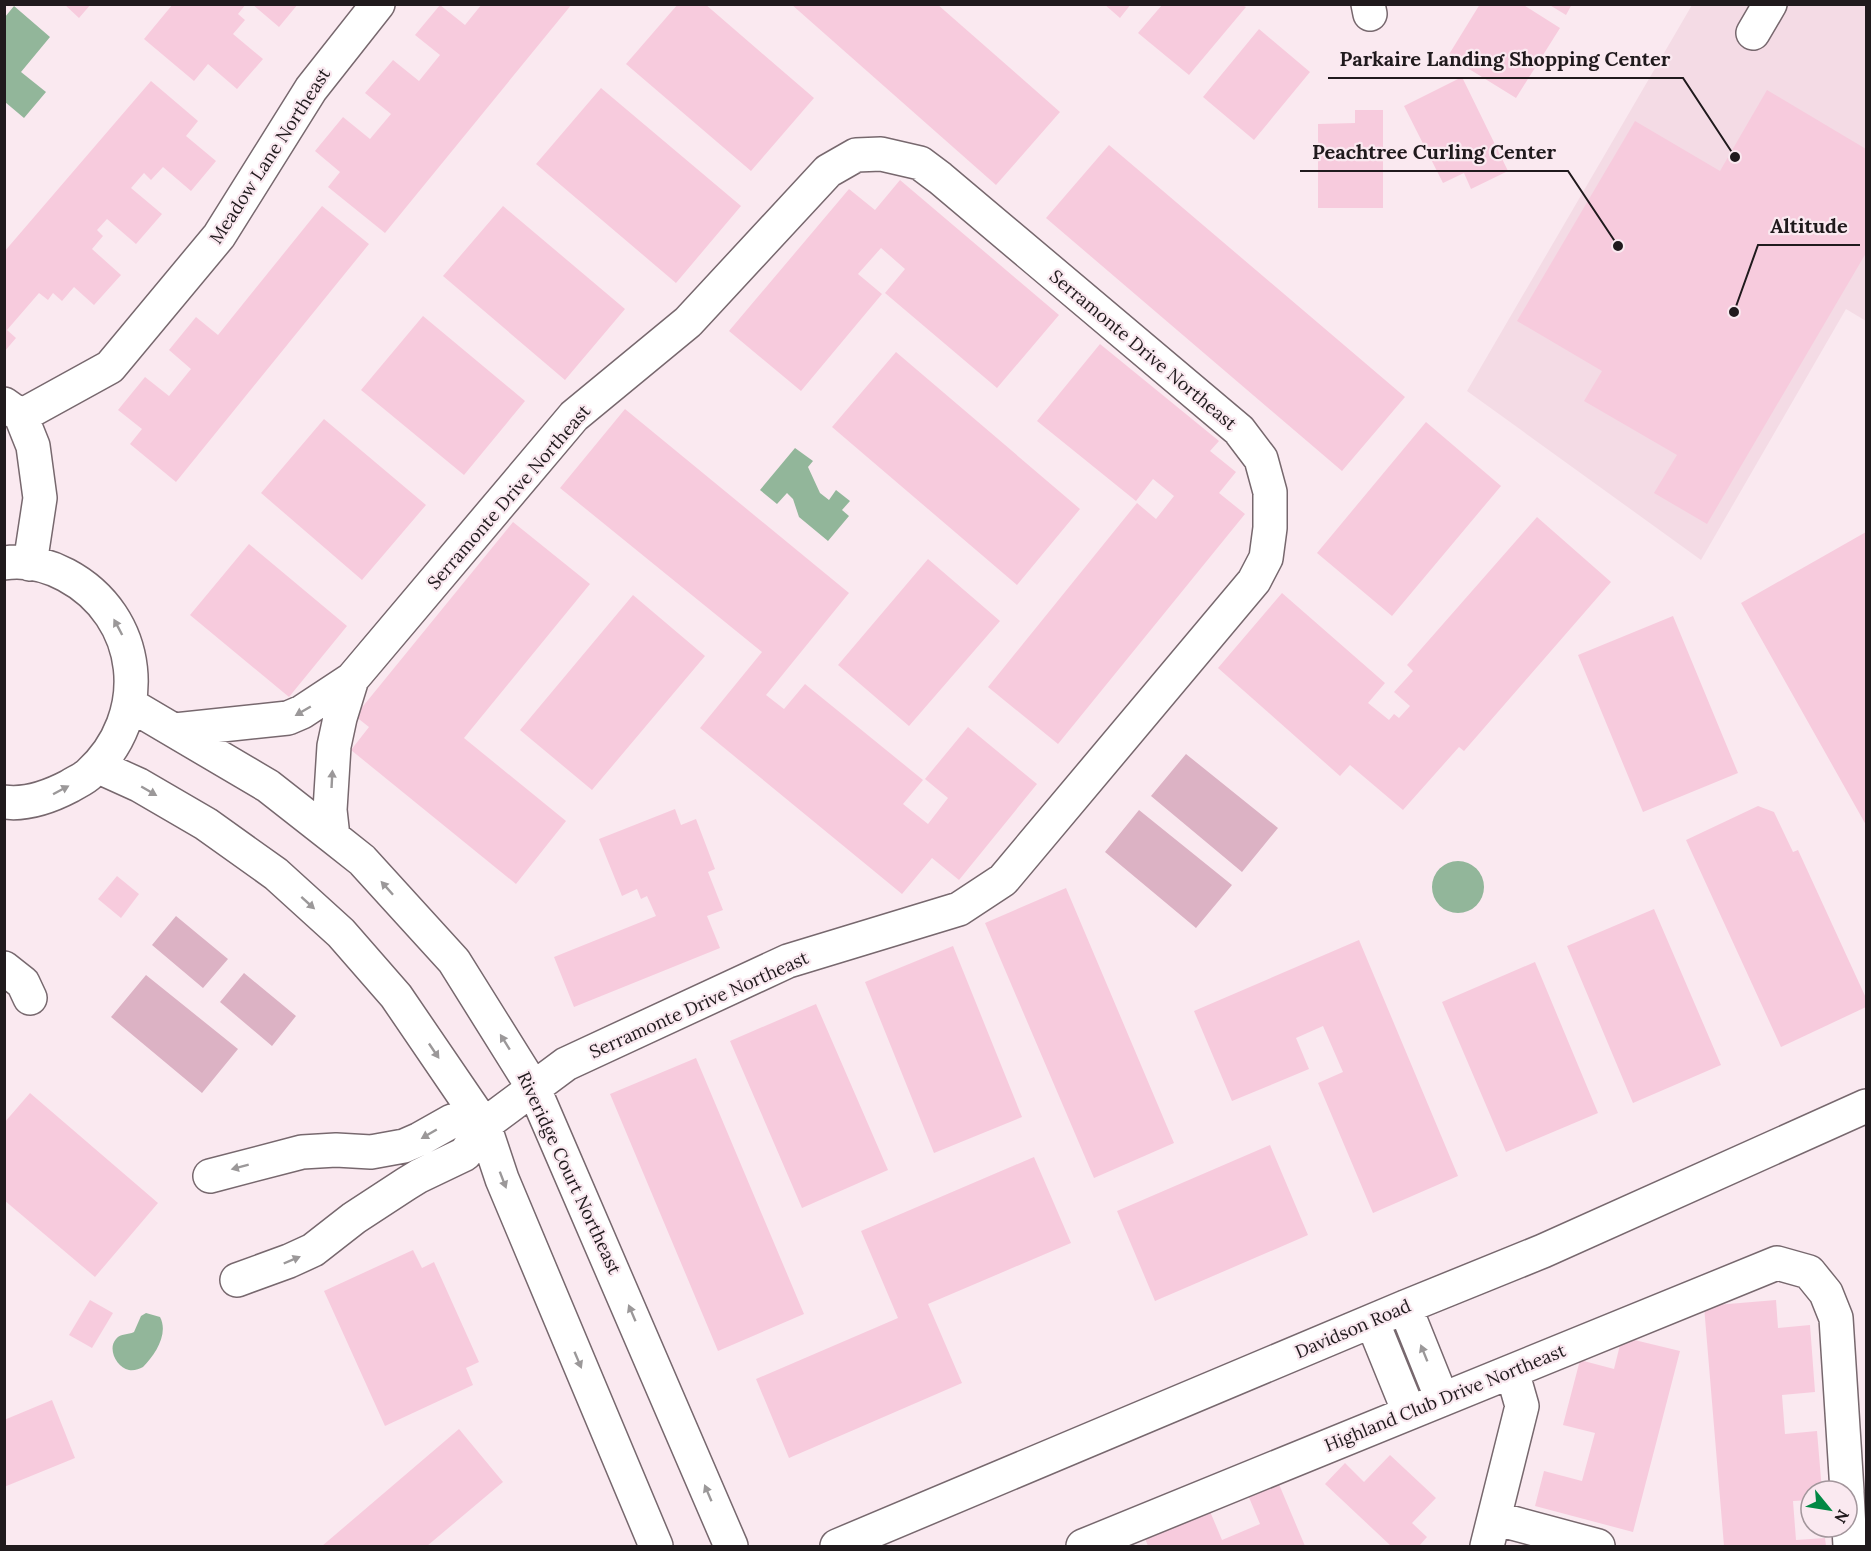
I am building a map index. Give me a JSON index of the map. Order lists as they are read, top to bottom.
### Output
{
  "streets": {
    "street": [
      "Meadow Lane Northeast",
      "Serramonte Drive Northeast",
      "Riveridge Court Northeast",
      "Davidson Road",
      "Highland Club Drive Northeast"
    ]
  },
  "crossings": [
    ["Serramonte Drive Northeast", "Riveridge Court Northeast"]
  ],
  "places": ["Parkaire Landing Shopping Center", "Peachtree Curling Center", "Altitude"],
  "north": "bottom right"
}
